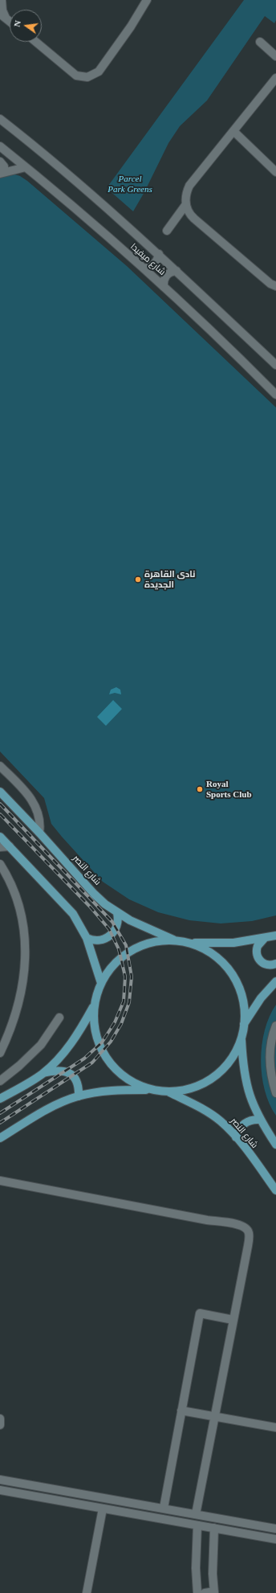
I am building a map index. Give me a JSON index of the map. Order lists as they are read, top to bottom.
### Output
{
  "streets": {
    "main road": ["شارع النصر"],
    "street": ["شارع ميفيدا"]
  },
  "parks": ["Parcel Park Greens"],
  "places": ["نادى القاهرة الجديدة", "Royal Sports Club"],
  "north": "left"
}
